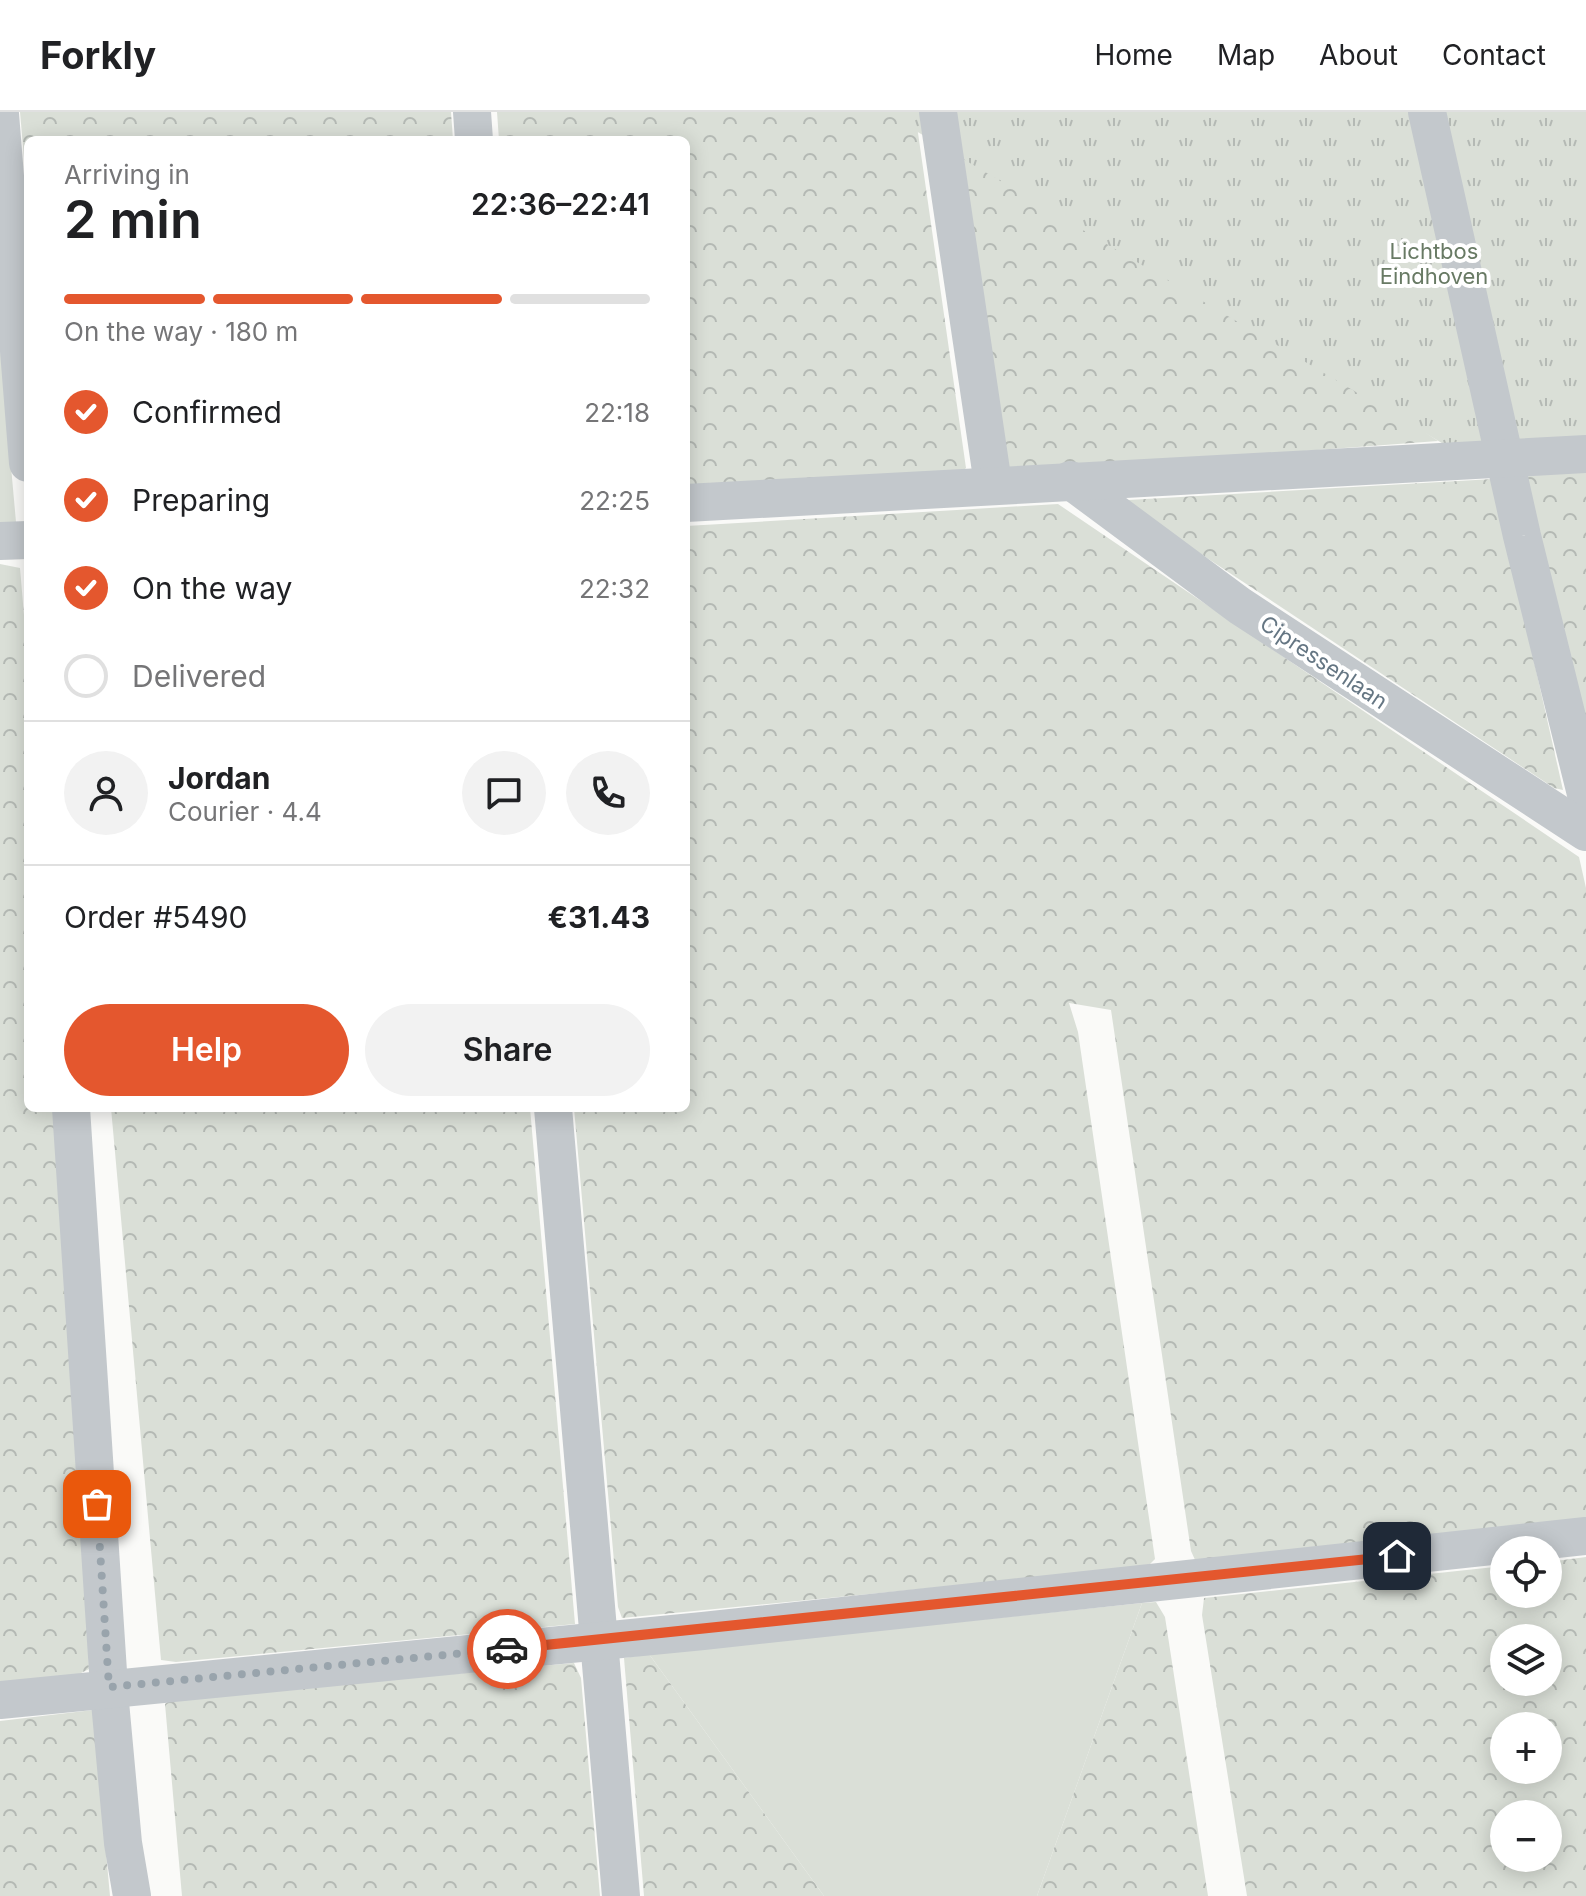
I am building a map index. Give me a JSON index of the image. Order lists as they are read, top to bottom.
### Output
{
  "streets": {
    "street": ["Cipressenlaan"]
  },
  "parks": ["Lichtbos Eindhoven"],
  "page": {
    "header": "Forkly",
    "nav": [
      "Home",
      "Map",
      "About",
      "Contact"
    ],
    "heading": ["2 min", "Arriving in", "22:36–22:41"],
    "panel": [
      "Jordan",
      "Courier · 4.4",
      "Order #5490",
      "€31.43"
    ],
    "bar": "On the way · 180 m",
    "list": [
      ["Confirmed", "22:18"],
      ["Preparing", "22:25"],
      ["On the way", "22:32"],
      "Delivered"
    ],
    "buttons": ["Help", "Share"],
    "map_buttons": ["+", "−"]
  }
}
